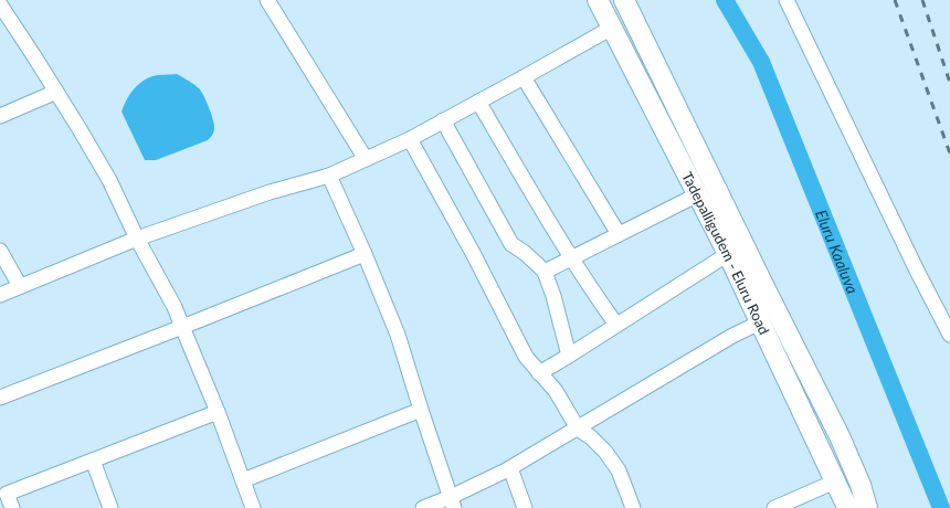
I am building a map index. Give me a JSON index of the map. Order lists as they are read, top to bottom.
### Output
{
  "streets": {
    "main road": ["Tadepalligudem - Eluru Road"]
  },
  "water": ["Eluru Kaaluva"]
}
